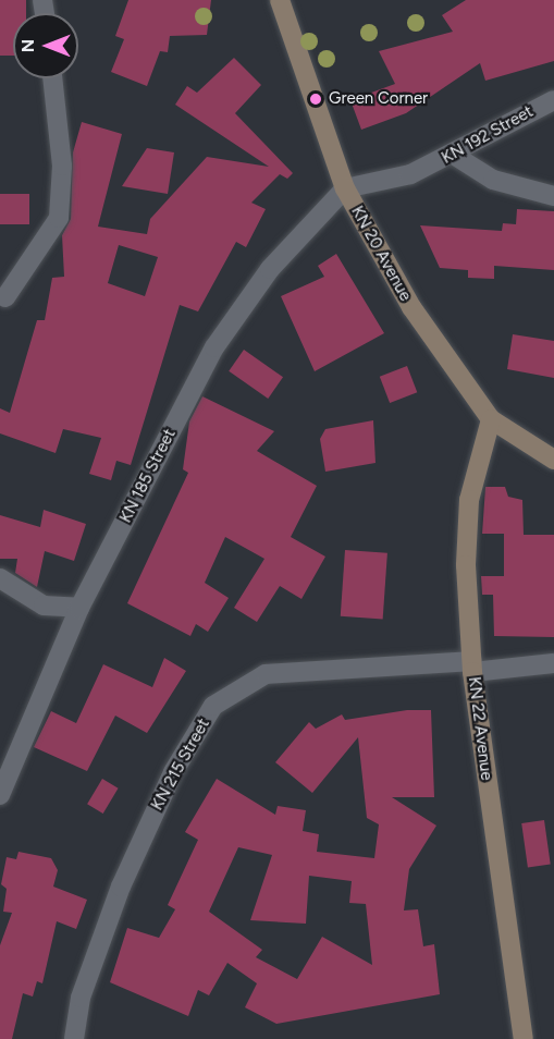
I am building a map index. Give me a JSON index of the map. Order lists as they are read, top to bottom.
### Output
{
  "streets": {
    "street": [
      "KN 192 Street",
      "KN 20 Avenue",
      "KN 185 Street",
      "KN 22 Avenue",
      "KN 215 Street"
    ]
  },
  "crossings": [
    ["KN 192 Street", "KN 20 Avenue"],
    ["KN 192 Street", "KN 185 Street"],
    ["KN 20 Avenue", "KN 185 Street"],
    ["KN 20 Avenue", "KN 22 Avenue"],
    ["KN 22 Avenue", "KN 215 Street"]
  ],
  "places": ["Green Corner"],
  "north": "left"
}
